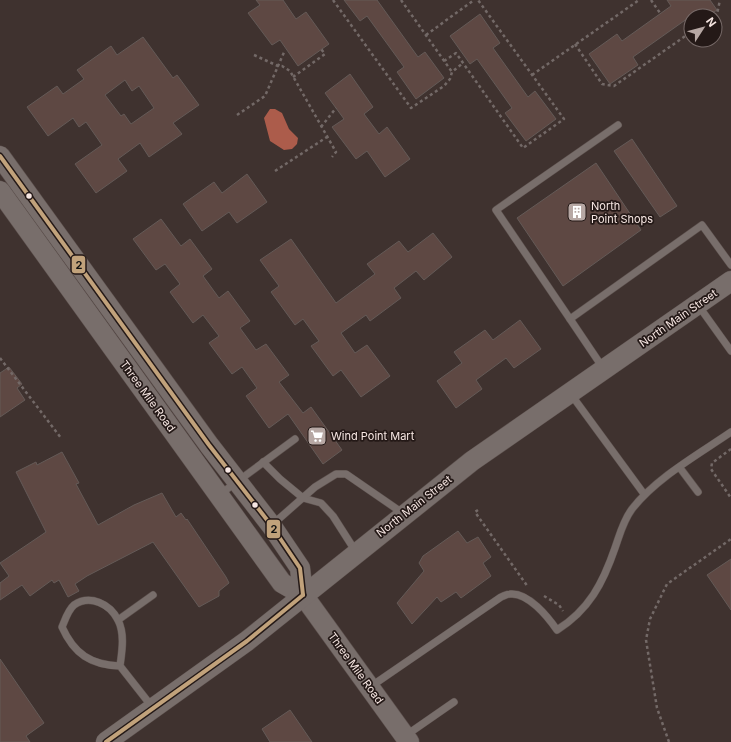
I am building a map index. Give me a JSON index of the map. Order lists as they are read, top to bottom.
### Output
{
  "streets": {
    "street": ["North Main Street", "Three Mile Road"]
  },
  "crossings": [
    ["North Main Street", "Three Mile Road"]
  ],
  "places": {
    "building": ["North Point Shops"],
    "supermarket": ["Wind Point Mart"]
  },
  "lines": ["transit line 2"],
  "north": "top right"
}
